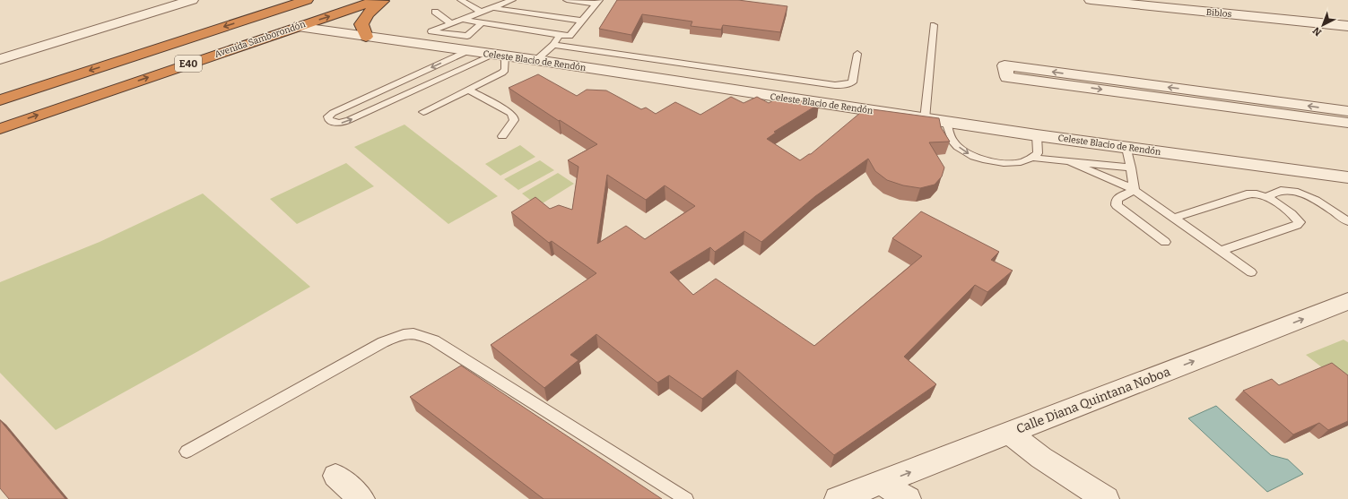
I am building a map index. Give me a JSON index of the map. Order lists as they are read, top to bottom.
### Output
{
  "streets": {
    "highway": ["Avenida Samborondón", "E40"],
    "street": ["Biblos", "Celeste Blacio de Rendón", "Calle Diana Quintana Noboa"]
  },
  "crossings": [
    ["Avenida Samborondón", "Celeste Blacio de Rendón"]
  ],
  "one_way": ["Calle Diana Quintana Noboa"],
  "north": "bottom left"
}
